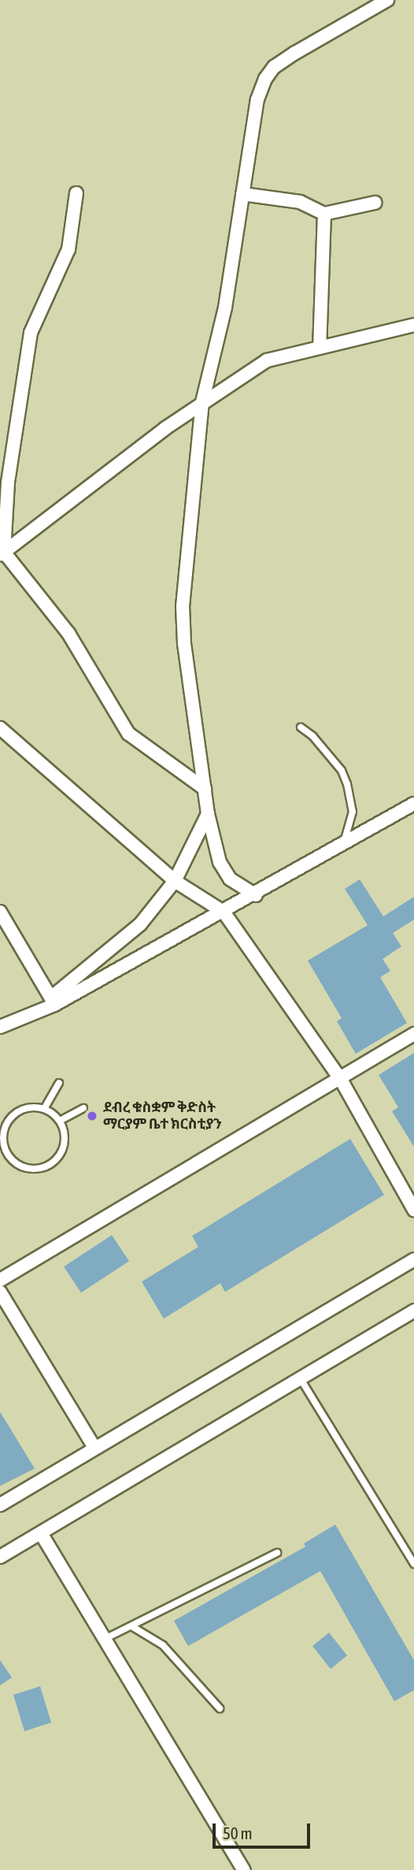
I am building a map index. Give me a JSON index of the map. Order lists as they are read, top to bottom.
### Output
{
  "places": ["ደብረ ቁስቋም ቅድስት ማርያም ቤተ ክርስቲያን"],
  "scale_bar": "50 m"
}
